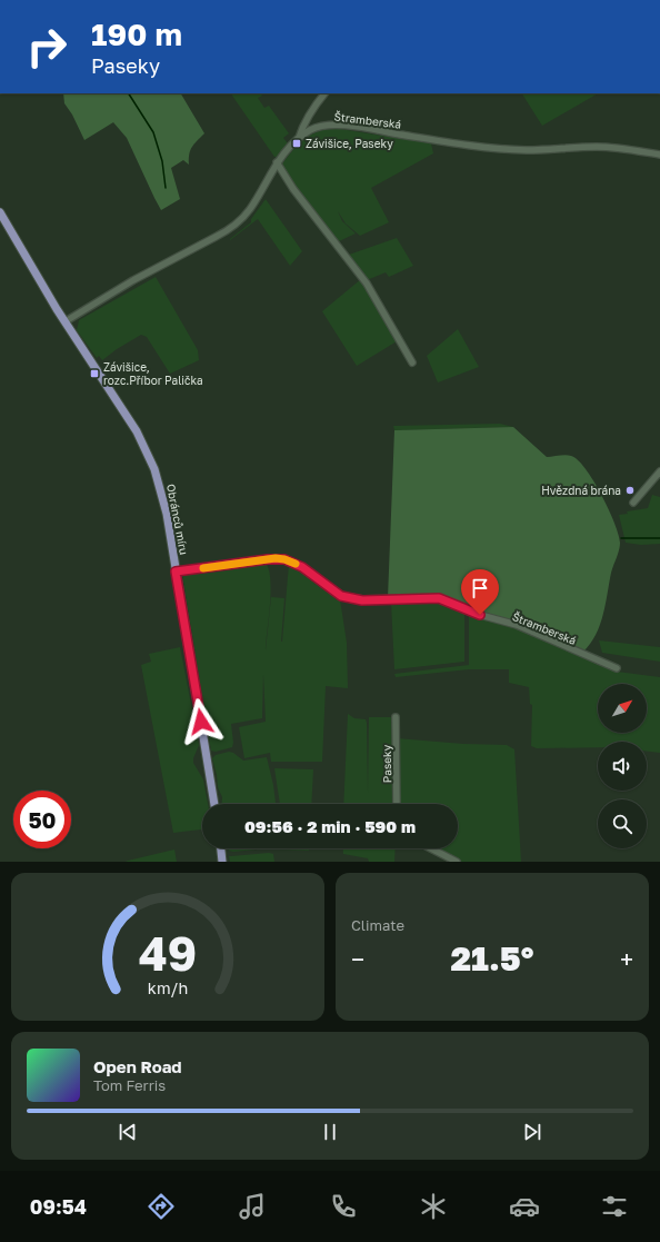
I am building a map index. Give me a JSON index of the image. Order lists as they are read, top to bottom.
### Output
{
  "streets": {
    "main road": ["Obránců míru"],
    "street": ["Štramberská", "Paseky"]
  },
  "crossings": [
    ["Štramberská", "Obránců míru"]
  ],
  "places": {
    "transit": ["Závišice, Paseky", "Závišice, rozc.Příbor Palička"],
    "other": ["Hvězdná brána"]
  },
  "north": "top right",
  "page": {
    "turn": ["190 m", "Paseky"],
    "limit": "50",
    "trip": "09:56 · 2 min · 590 m",
    "tile": "Climate",
    "heat": ["−", "21.5°", "+"],
    "song": ["Open Road", "Tom Ferris"],
    "tabs": "09:54",
    "gauge": ["49", "km/h"]
  }
}
